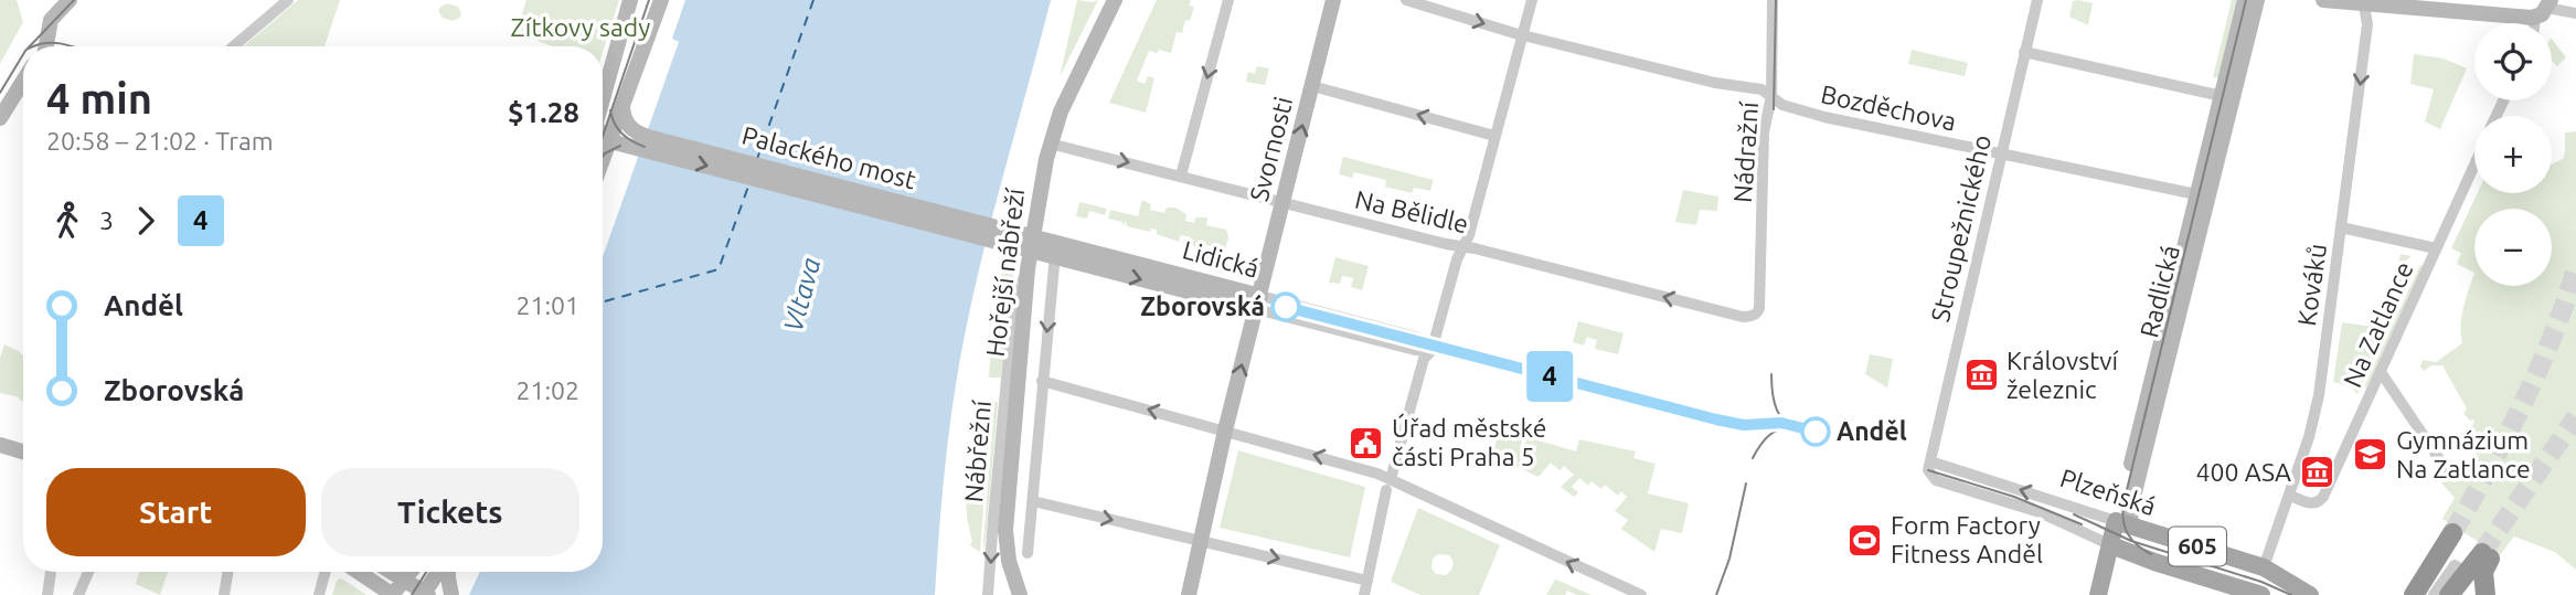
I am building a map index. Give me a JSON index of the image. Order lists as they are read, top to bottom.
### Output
{
  "streets": {
    "main road": [
      "Svornosti",
      "Palackého most",
      "Lidická",
      "Hořejší nábřeží",
      "Radlická",
      "Plzeňská",
      "605"
    ],
    "street": [
      "Bozděchova",
      "Nádražní",
      "Na Bělidle",
      "Stroupežnického",
      "Kováků",
      "Na Zatlance",
      "Nábřežní"
    ]
  },
  "crossings": [
    ["Bozděchova", "Nádražní"],
    ["Bozděchova", "Stroupežnického"],
    ["Svornosti", "Na Bělidle"],
    ["Svornosti", "Lidická"],
    ["Nádražní", "Na Bělidle"],
    ["Palackého most", "Lidická"],
    ["Na Bělidle", "Hořejší nábřeží"],
    ["Stroupežnického", "Plzeňská"],
    ["Hořejší nábřeží", "Nábřežní"],
    ["Kováků", "Na Zatlance"],
    ["Kováků", "Plzeňská"],
    ["Radlická", "Plzeňská"]
  ],
  "one_way": ["Svornosti", "Kováků"],
  "water": ["Vltava"],
  "parks": ["Zítkovy sady"],
  "places": {
    "other": ["Zborovská", "Anděl"],
    "museum": ["Království železnic", "400 ASA"],
    "public building": ["Úřad městské části Praha 5"],
    "school or university": ["Gymnázium Na Zatlance"],
    "sports": ["Form Factory Fitness Anděl"]
  },
  "lines": ["tram line 4"],
  "page": {
    "on_map": "4",
    "map_buttons": ["+", "−"],
    "heading": ["4 min", "20:58 – 21:02 · Tram", "$1.28"],
    "legs": ["3", "4"],
    "list": [
      {
        "name": "Anděl",
        "value": "21:01"
      },
      {
        "name": "Zborovská",
        "value": "21:02"
      }
    ],
    "buttons": ["Start", "Tickets"]
  }
}
